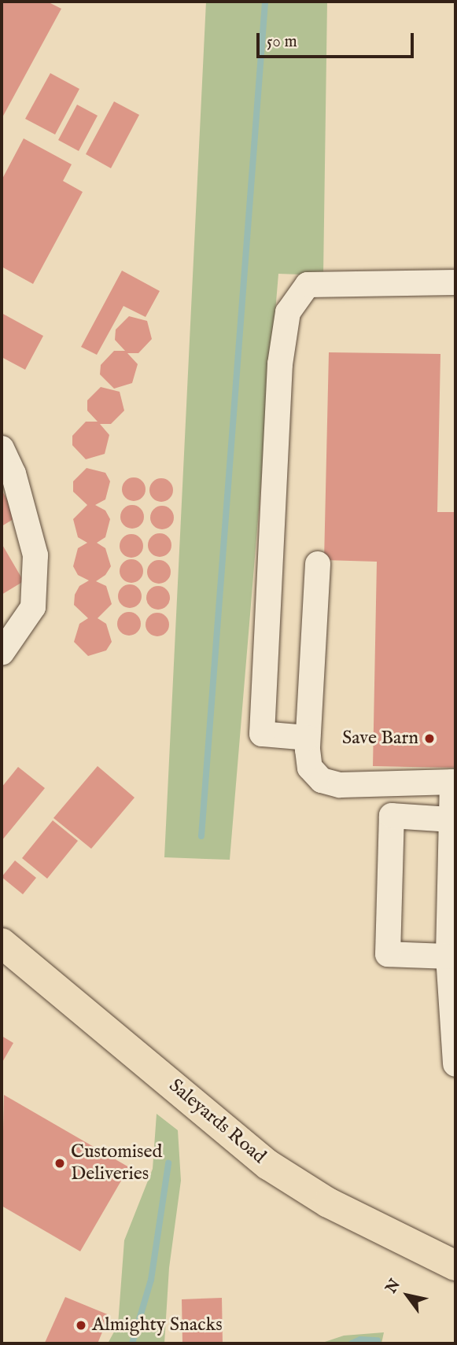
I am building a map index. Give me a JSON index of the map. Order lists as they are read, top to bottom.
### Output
{
  "streets": {
    "main road": ["Saleyards Road"]
  },
  "places": ["Save Barn", "Customised Deliveries", "Almighty Snacks"],
  "scale_bar": "50 m",
  "north": "top left"
}
